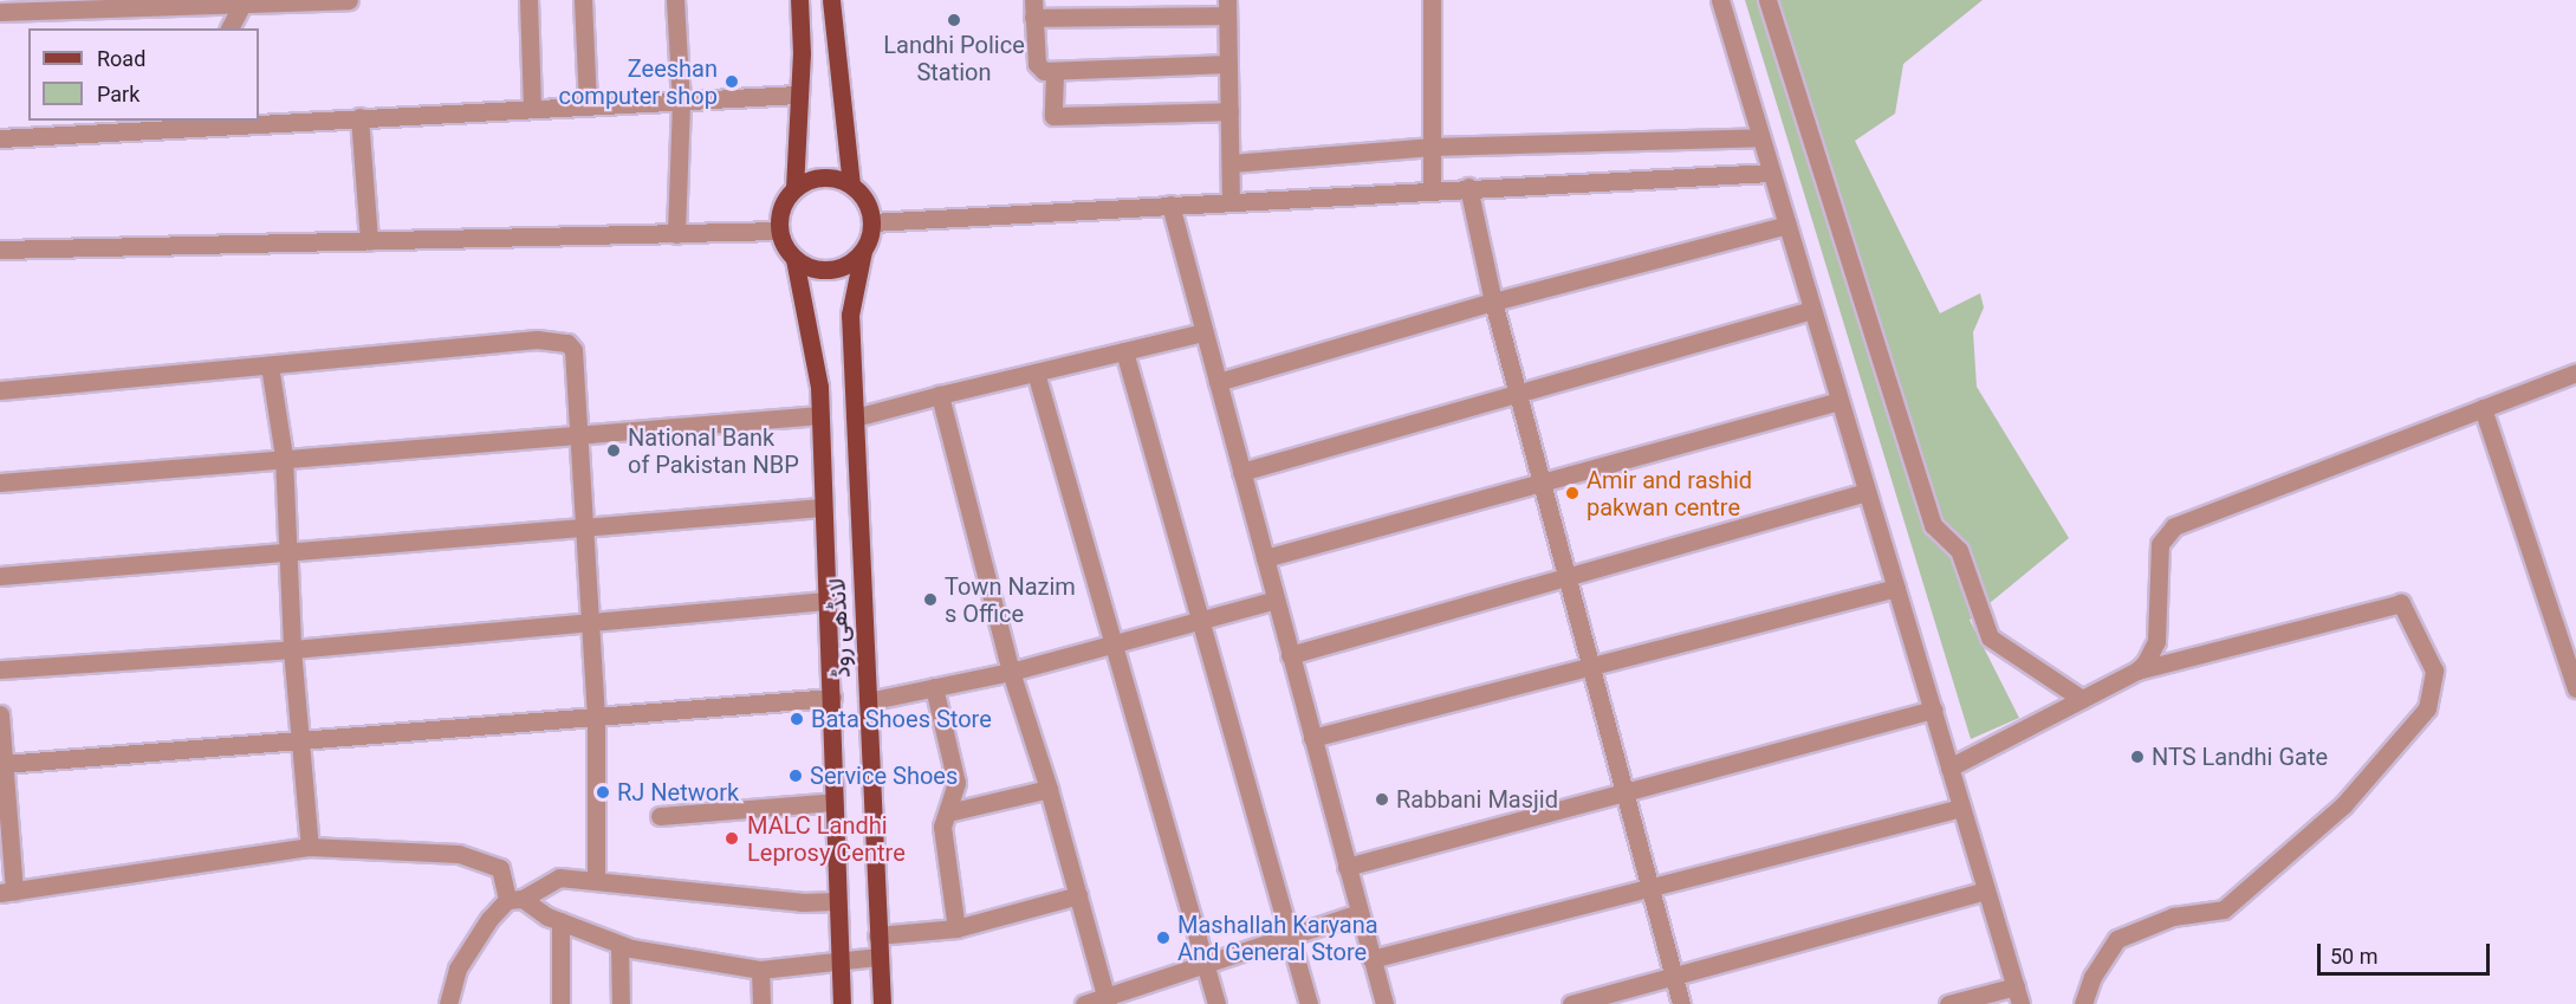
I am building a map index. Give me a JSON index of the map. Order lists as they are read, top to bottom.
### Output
{
  "streets": {
    "main road": ["لانڈھی روڈ"]
  },
  "places": [
    "Landhi Police Station",
    "Zeeshan computer shop",
    "National Bank of Pakistan NBP",
    "Amir and rashid pakwan centre",
    "Town Nazim s Office",
    "Bata Shoes Store",
    "NTS Landhi Gate",
    "Service Shoes",
    "RJ Network",
    "Rabbani Masjid",
    "MALC Landhi Leprosy Centre",
    "Mashallah Karyana And General Store"
  ],
  "legend": ["Road", "Park"],
  "scale_bar": "50 m"
}
